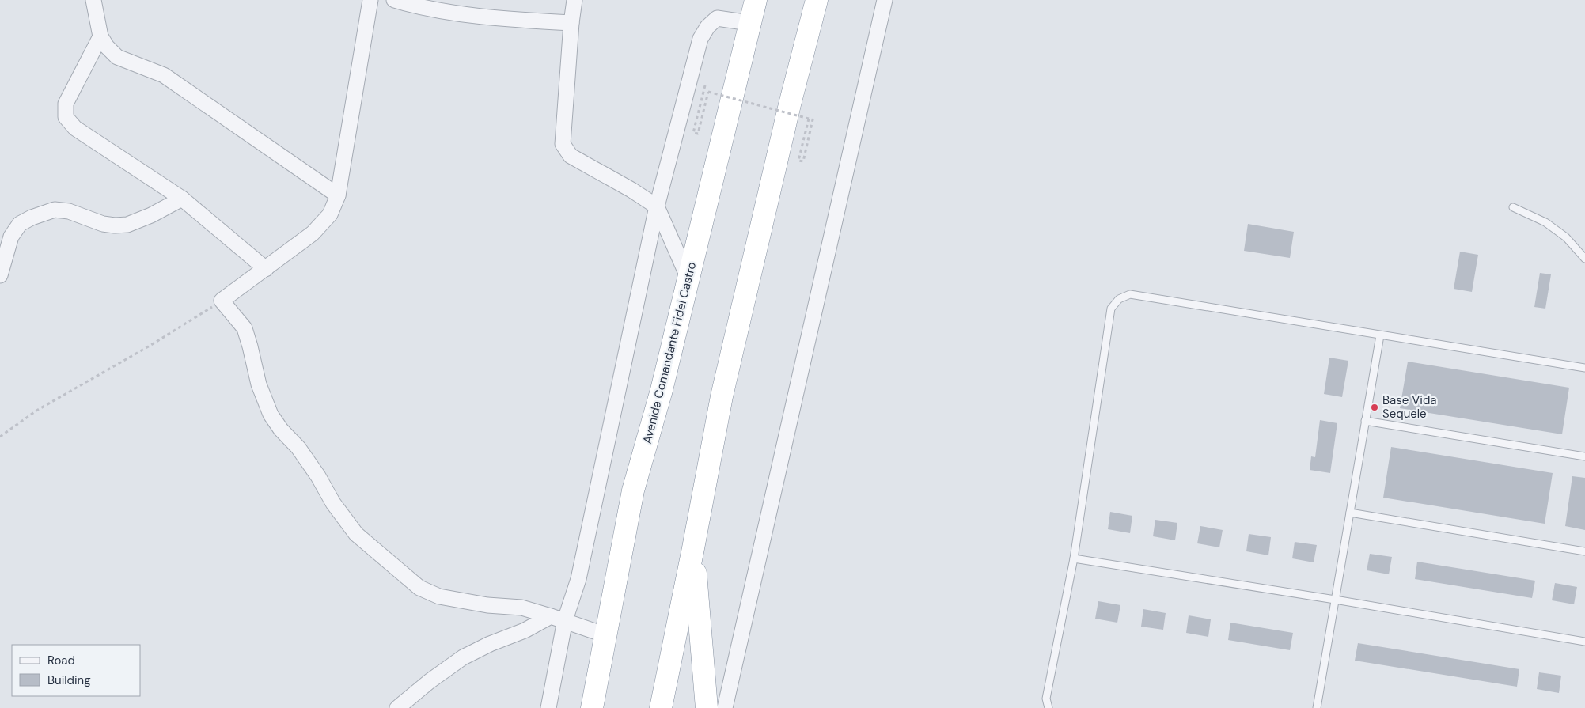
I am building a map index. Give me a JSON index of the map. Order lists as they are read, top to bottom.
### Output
{
  "streets": {
    "highway": ["Avenida Comandante Fidel Castro"]
  },
  "places": ["Base Vida Sequele"],
  "legend": ["Road", "Building"]
}
